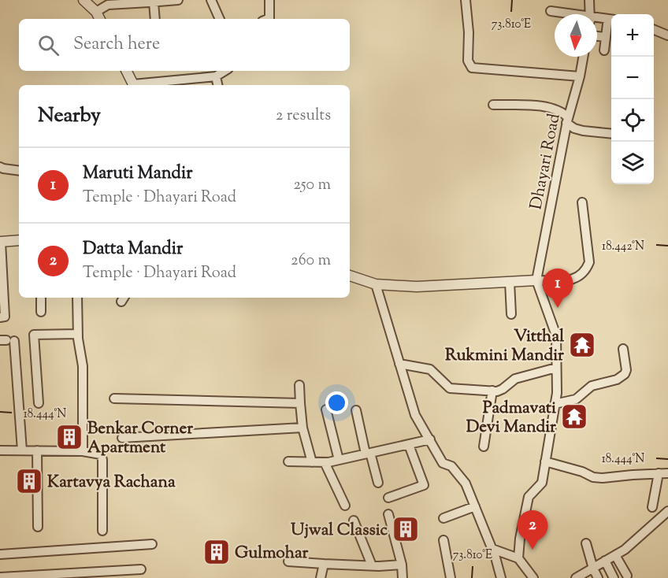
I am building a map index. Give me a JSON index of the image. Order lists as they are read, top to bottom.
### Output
{
  "streets": {
    "street": ["Dhayari Road"]
  },
  "places": {
    "temple": ["Vitthal Rukmini Mandir", "Padmavati Devi Mandir"],
    "building": [
      "Benkar Corner Apartment",
      "Kartavya Rachana",
      "Ujwal Classic",
      "Gulmohar"
    ]
  },
  "north": "bottom",
  "page": {
    "map_buttons": ["+", "−"],
    "search": "Search here",
    "heading": ["Nearby", "2 results"],
    "list": [
      {
        "mark": "1",
        "name": "Maruti Mandir",
        "note": "Temple · Dhayari Road",
        "value": "250 m"
      },
      {
        "mark": "2",
        "name": "Datta Mandir",
        "note": "Temple · Dhayari Road",
        "value": "260 m"
      }
    ],
    "pins": ["1", "2"]
  },
  "coordinates": ["73.810°E", "18.442°N", "18.444°N"]
}
